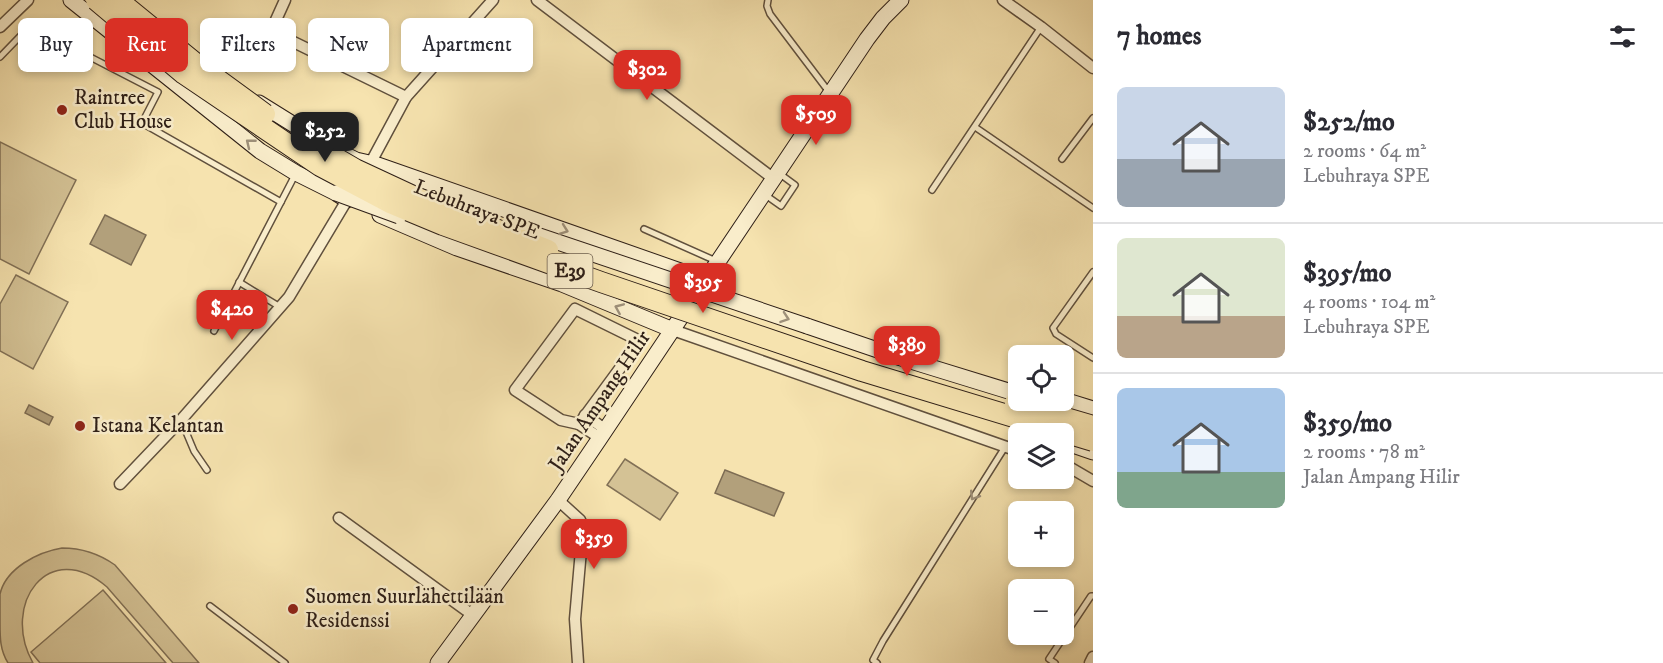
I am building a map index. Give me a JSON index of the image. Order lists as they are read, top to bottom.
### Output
{
  "streets": {
    "highway": ["Lebuhraya SPE", "E39"],
    "street": ["Jalan Ampang Hilir"]
  },
  "places": ["Raintree Club House", "Istana Kelantan", "Suomen Suurlähettilään Residenssi"],
  "page": {
    "heading": "7 homes",
    "chip": [
      "Buy",
      "Rent",
      "Filters",
      "New",
      "Apartment"
    ],
    "price": [
      "$302",
      "$509",
      "$252",
      "$395",
      "$420",
      "$389",
      "$359"
    ],
    "list": [
      {
        "name": "$252/mo",
        "note": "2 rooms · 64 m² · Lebuhraya SPE"
      },
      {
        "name": "$395/mo",
        "note": "4 rooms · 104 m² · Lebuhraya SPE"
      },
      {
        "name": "$359/mo",
        "note": "2 rooms · 78 m² · Jalan Ampang Hilir"
      }
    ],
    "map_buttons": ["+", "−"]
  }
}
